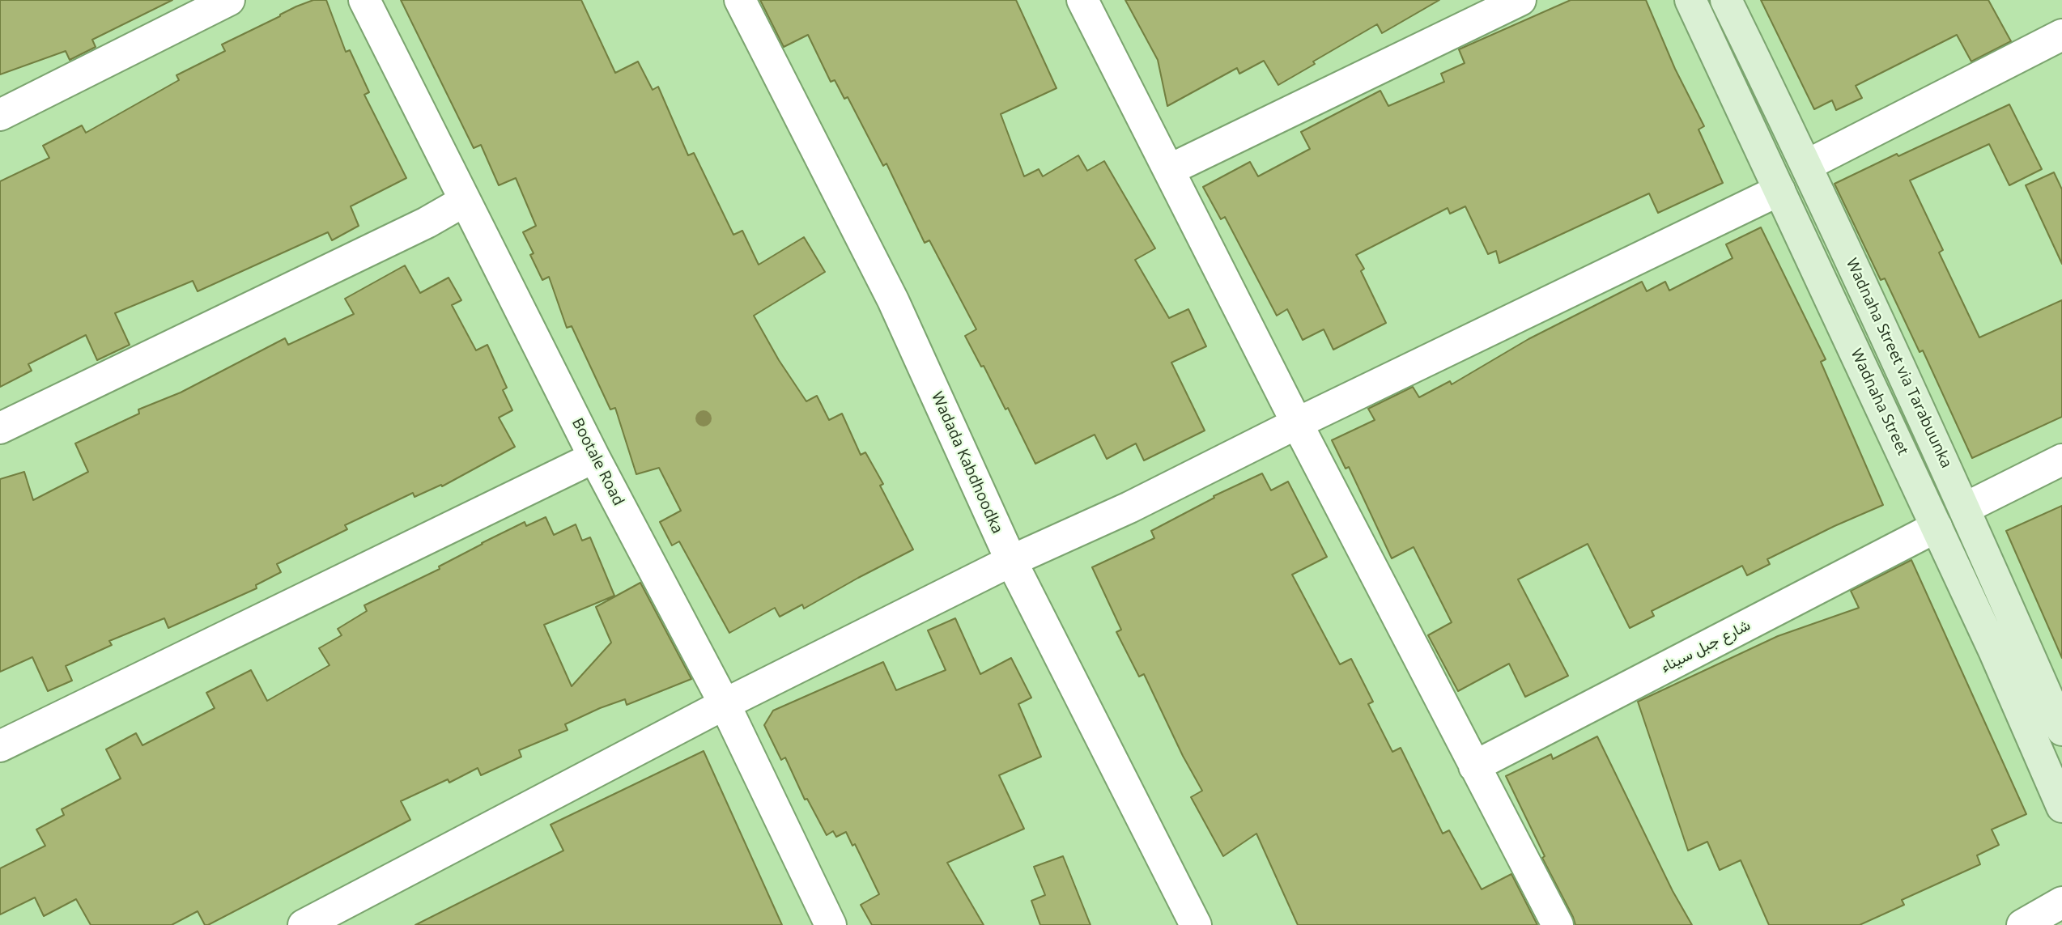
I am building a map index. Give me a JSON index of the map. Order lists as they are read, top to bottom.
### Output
{
  "streets": {
    "main road": ["Wadnaha Street via Tarabuunka", "Wadnaha Street"],
    "street": ["Bootale Road", "Wadada Kabdhoodka", "شارع جبل سيناء"]
  },
  "crossings": [
    ["Wadnaha Street", "شارع جبل سيناء"]
  ]
}
